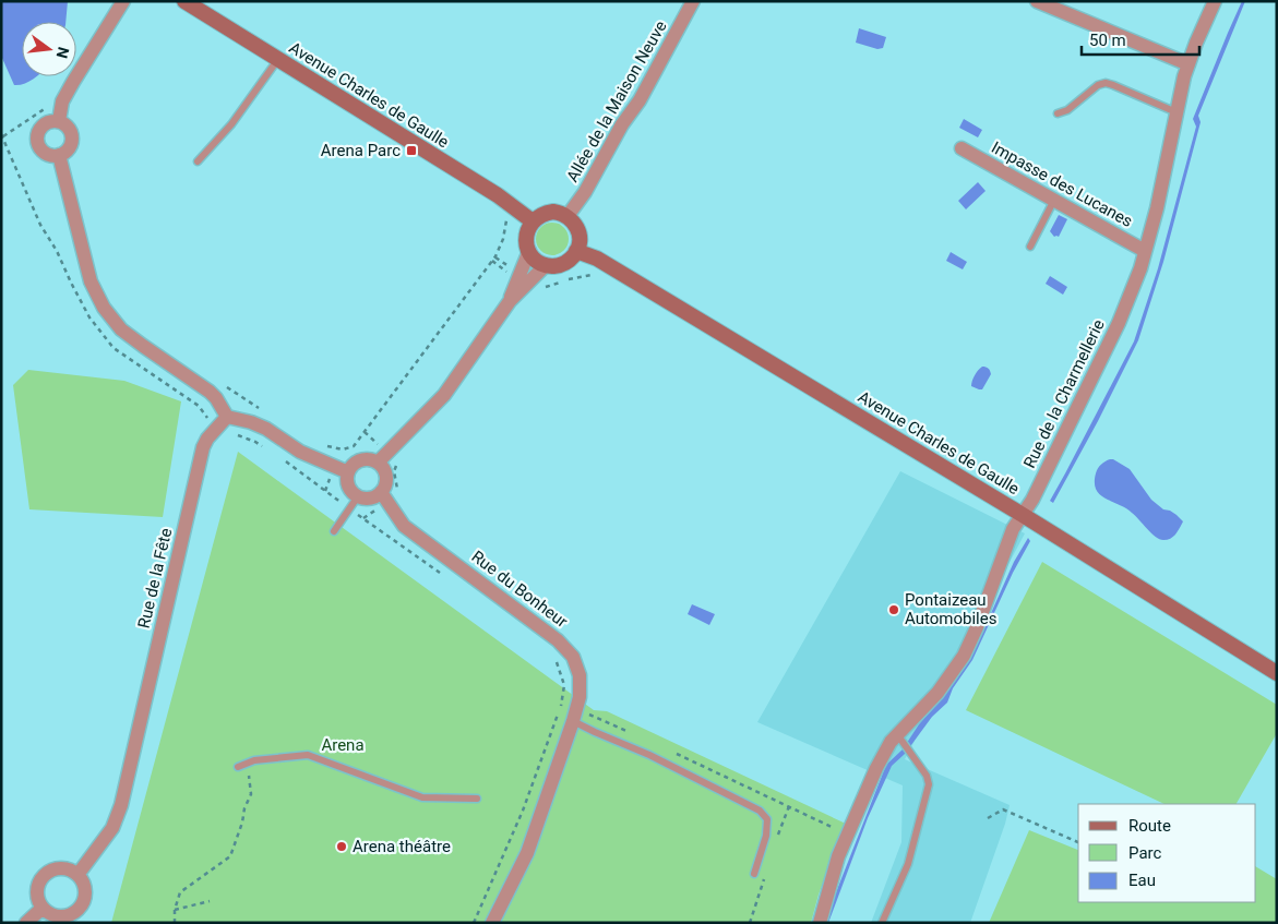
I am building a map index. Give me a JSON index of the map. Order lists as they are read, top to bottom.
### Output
{
  "streets": {
    "main road": ["Avenue Charles de Gaulle"],
    "street": [
      "Allée de la Maison Neuve",
      "Impasse des Lucanes",
      "Rue de la Charmellerie",
      "Rue de la Fête",
      "Rue du Bonheur"
    ]
  },
  "crossings": [
    ["Avenue Charles de Gaulle", "Allée de la Maison Neuve"],
    ["Avenue Charles de Gaulle", "Rue de la Charmellerie"],
    ["Impasse des Lucanes", "Rue de la Charmellerie"]
  ],
  "parks": ["Arena"],
  "places": {
    "transit": ["Arena Parc"],
    "other": ["Pontaizeau Automobiles", "Arena théâtre"]
  },
  "legend": ["Route", "Parc", "Eau"],
  "scale_bar": "50 m",
  "north": "right"
}
